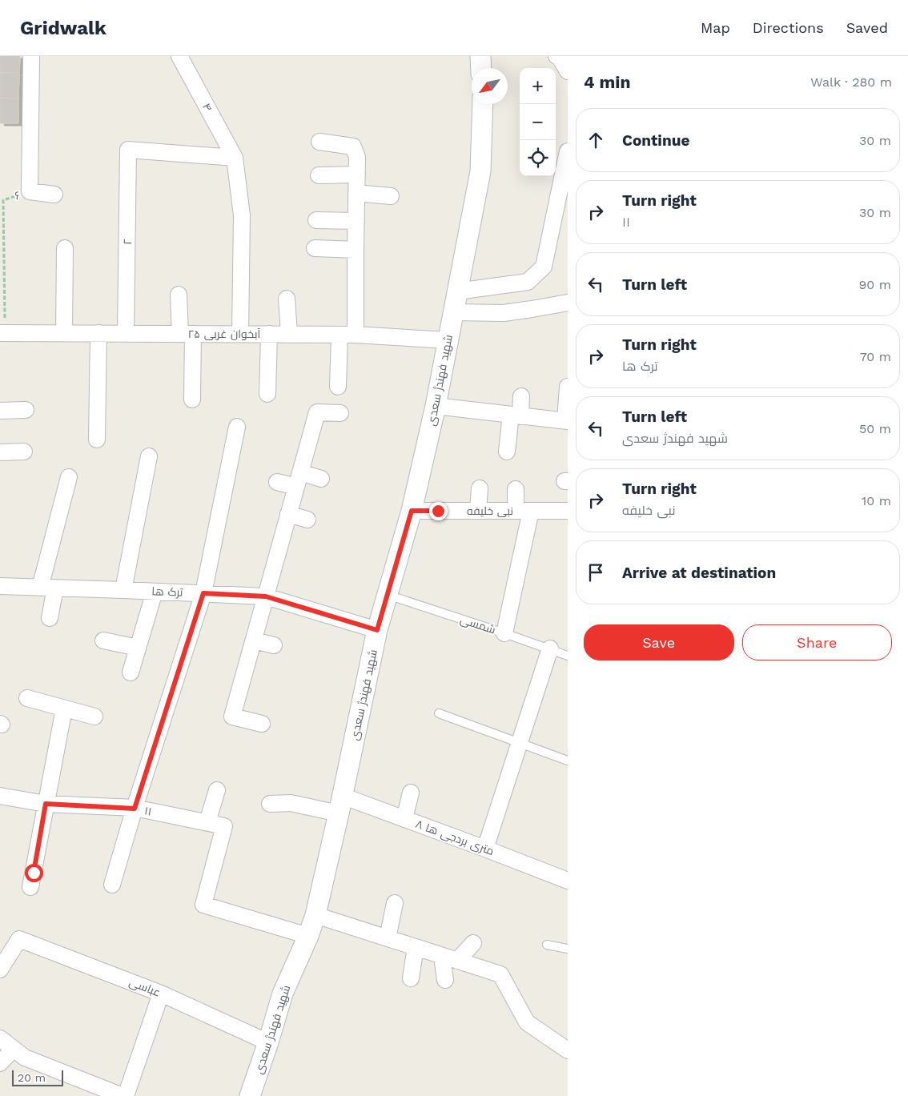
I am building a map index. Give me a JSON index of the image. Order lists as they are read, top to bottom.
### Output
{
  "streets": {
    "street": [
      "۴",
      "۶",
      "۲",
      "آبخوان غربی ۲۵",
      "شهید فهندژ سعدی",
      "نبی خلیفه",
      "ترک ها",
      "۱۱",
      "۸ متری بردجی ها",
      "عباسی"
    ],
    "lane": ["شمسی"]
  },
  "crossings": [
    ["۴", "۲"],
    ["۶", "آبخوان غربی ۲۵"],
    ["۲", "آبخوان غربی ۲۵"],
    ["آبخوان غربی ۲۵", "شهید فهندژ سعدی"],
    ["شهید فهندژ سعدی", "نبی خلیفه"],
    ["شهید فهندژ سعدی", "ترک ها"],
    ["شهید فهندژ سعدی", "شمسی"],
    ["شهید فهندژ سعدی", "۱۱"],
    ["شهید فهندژ سعدی", "۸ متری بردجی ها"],
    ["شهید فهندژ سعدی", "عباسی"]
  ],
  "scale_bar": "20 m",
  "north": "bottom left",
  "page": {
    "header": "Gridwalk",
    "nav": ["Map", "Directions", "Saved"],
    "heading": ["4 min", "Walk · 280 m"],
    "map_buttons": ["+", "−"],
    "list": [
      ["Continue", "30 m"],
      ["Turn right", "۱۱", "30 m"],
      ["Turn left", "90 m"],
      ["Turn right", "ترک ها", "70 m"],
      ["Turn left", "شهید فهندژ سعدی", "50 m"],
      ["Turn right", "نبی خلیفه", "10 m"],
      "Arrive at destination"
    ],
    "buttons": ["Save", "Share"],
    "scale": "20 m"
  }
}
